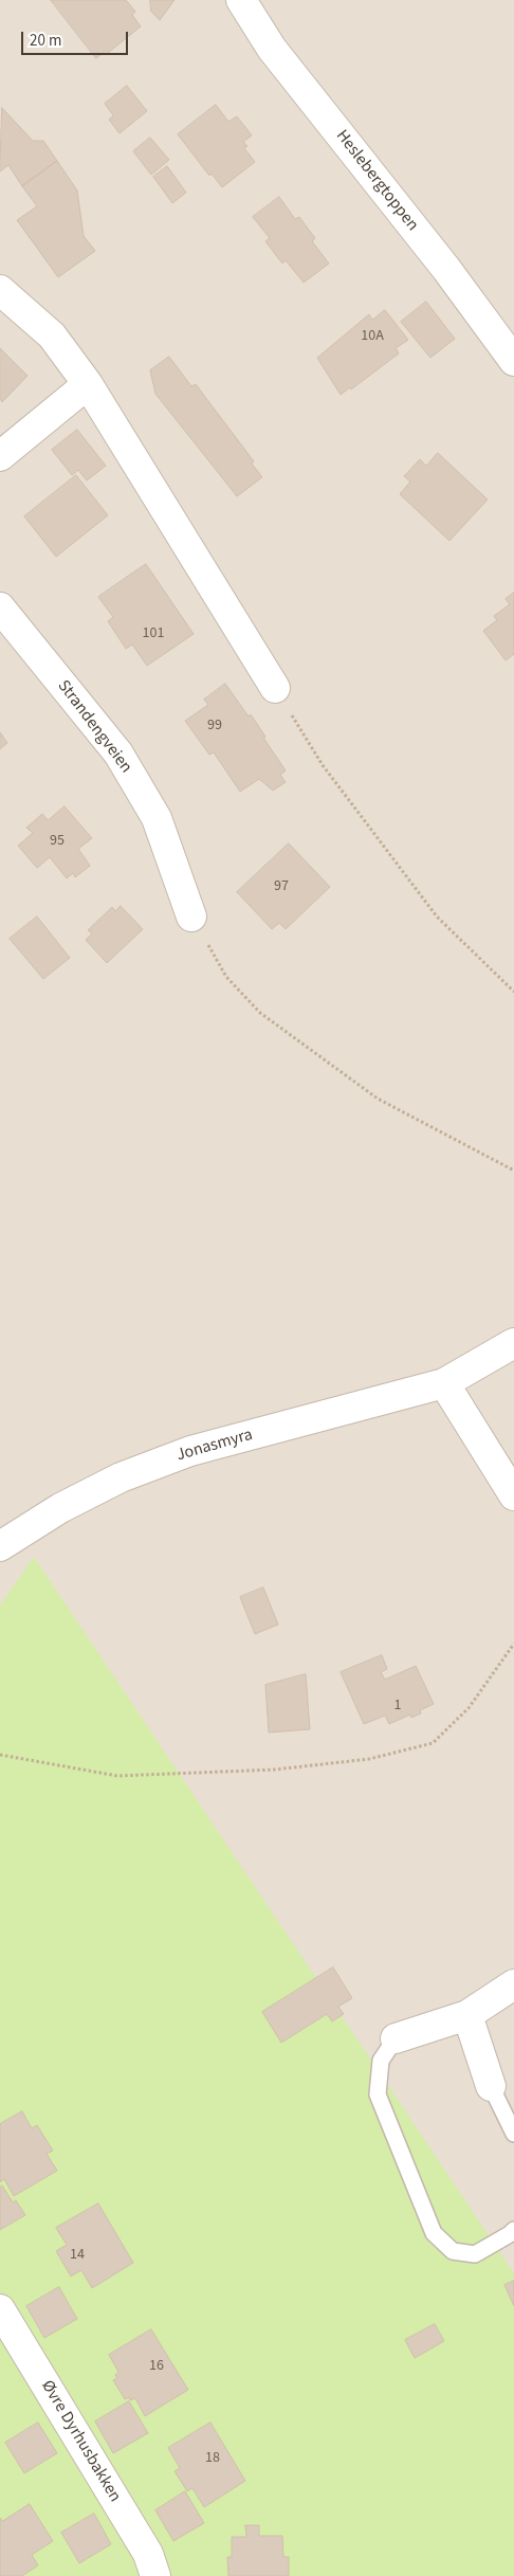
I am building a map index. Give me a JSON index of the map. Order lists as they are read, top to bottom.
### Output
{
  "streets": {
    "street": [
      "Heslebergtoppen",
      "Strandengveien",
      "Jonasmyra",
      "Øvre Dyrhusbakken"
    ]
  },
  "house_numbers": [
    "10A",
    "101",
    "99",
    "95",
    "97",
    "1",
    "14",
    "16",
    "18"
  ],
  "scale_bar": "20 m"
}
